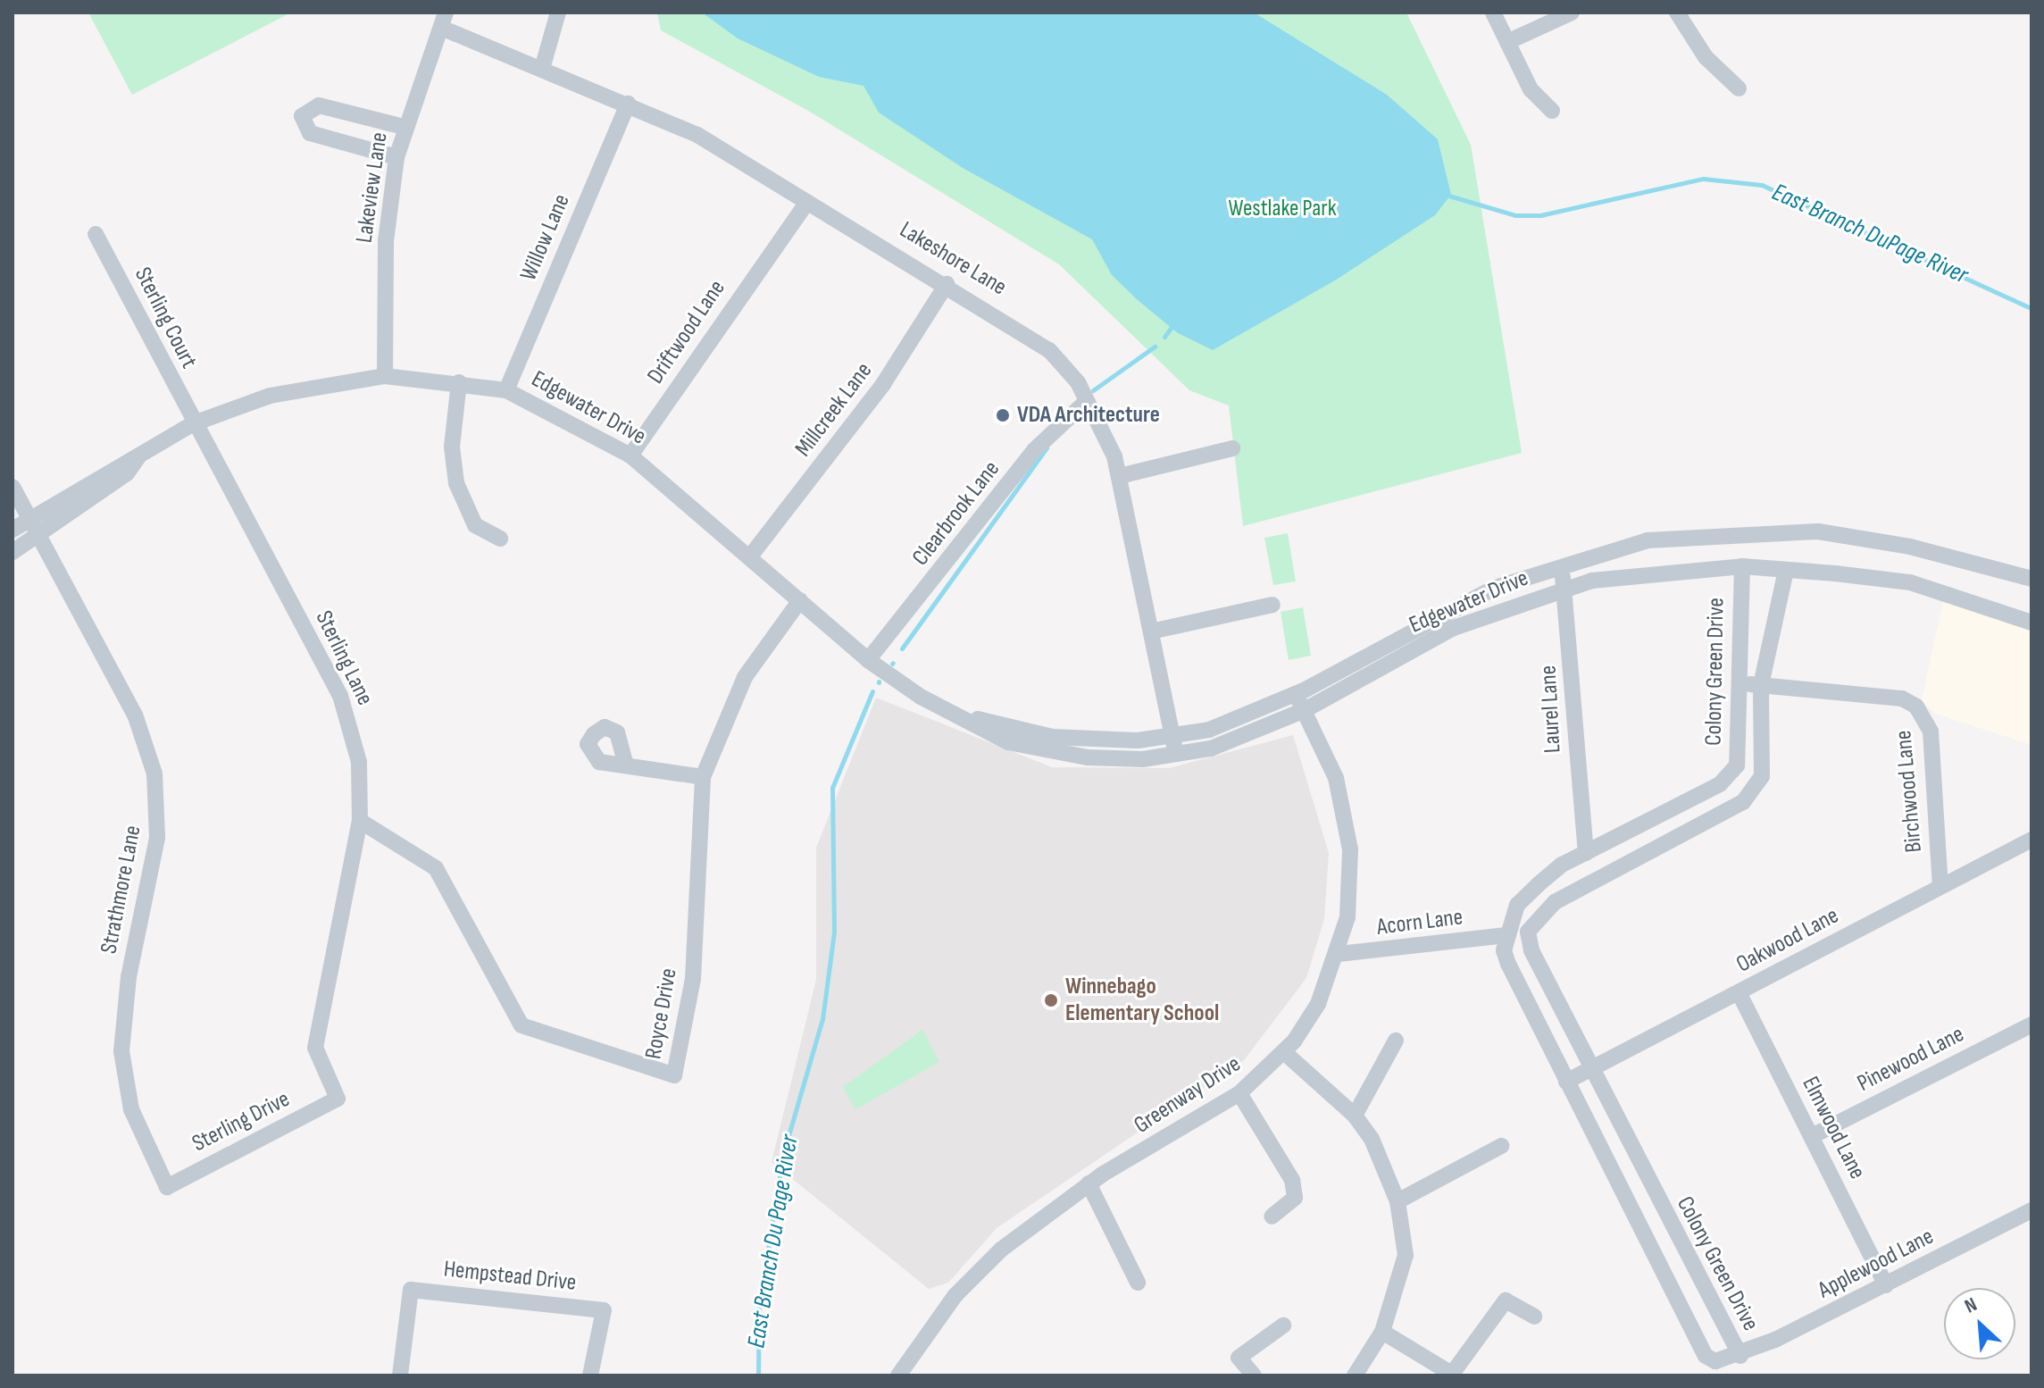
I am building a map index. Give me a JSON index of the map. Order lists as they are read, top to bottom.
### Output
{
  "streets": {
    "street": [
      "Lakeview Lane",
      "Willow Lane",
      "Lakeshore Lane",
      "Sterling Court",
      "Driftwood Lane",
      "Edgewater Drive",
      "Millcreek Lane",
      "Clearbrook Lane",
      "Sterling Lane",
      "Colony Green Drive",
      "Laurel Lane",
      "Birchwood Lane",
      "Strathmore Lane",
      "Acorn Lane",
      "Oakwood Lane",
      "Royce Drive",
      "Pinewood Lane",
      "Greenway Drive",
      "Sterling Drive",
      "Elmwood Lane",
      "Applewood Lane",
      "Hempstead Drive"
    ]
  },
  "crossings": [
    ["Lakeview Lane", "Lakeshore Lane"],
    ["Lakeview Lane", "Edgewater Drive"],
    ["Willow Lane", "Lakeshore Lane"],
    ["Willow Lane", "Edgewater Drive"],
    ["Lakeshore Lane", "Driftwood Lane"],
    ["Lakeshore Lane", "Edgewater Drive"],
    ["Lakeshore Lane", "Millcreek Lane"],
    ["Lakeshore Lane", "Clearbrook Lane"],
    ["Sterling Court", "Edgewater Drive"],
    ["Sterling Court", "Sterling Lane"],
    ["Driftwood Lane", "Edgewater Drive"],
    ["Edgewater Drive", "Millcreek Lane"],
    ["Edgewater Drive", "Clearbrook Lane"],
    ["Edgewater Drive", "Sterling Lane"],
    ["Edgewater Drive", "Colony Green Drive"],
    ["Edgewater Drive", "Laurel Lane"],
    ["Edgewater Drive", "Strathmore Lane"],
    ["Edgewater Drive", "Royce Drive"],
    ["Edgewater Drive", "Greenway Drive"],
    ["Sterling Lane", "Royce Drive"],
    ["Sterling Lane", "Sterling Drive"],
    ["Colony Green Drive", "Laurel Lane"],
    ["Colony Green Drive", "Birchwood Lane"],
    ["Colony Green Drive", "Acorn Lane"],
    ["Colony Green Drive", "Oakwood Lane"],
    ["Colony Green Drive", "Applewood Lane"],
    ["Birchwood Lane", "Oakwood Lane"],
    ["Strathmore Lane", "Sterling Drive"],
    ["Acorn Lane", "Greenway Drive"],
    ["Oakwood Lane", "Elmwood Lane"],
    ["Pinewood Lane", "Elmwood Lane"],
    ["Elmwood Lane", "Applewood Lane"]
  ],
  "water": ["East Branch DuPage River", "East Branch Du Page River"],
  "parks": ["Westlake Park"],
  "places": ["VDA Architecture", "Winnebago Elementary School"],
  "north": "top left"
}
